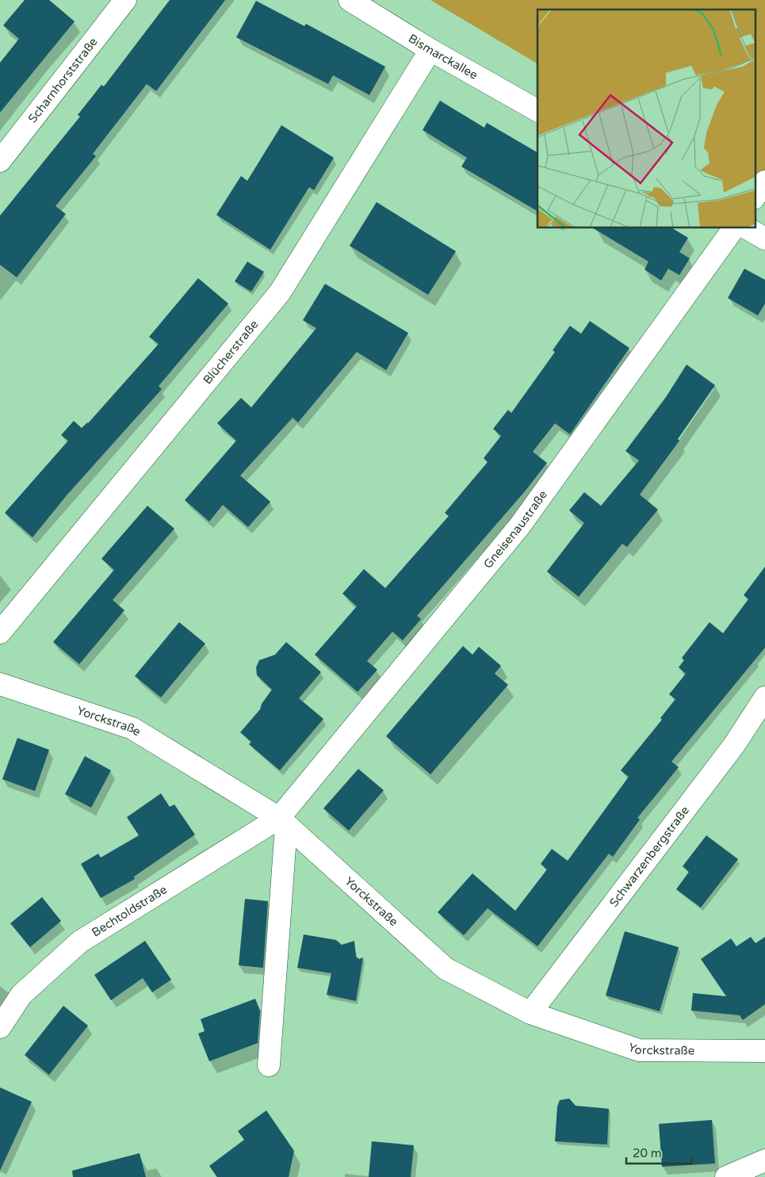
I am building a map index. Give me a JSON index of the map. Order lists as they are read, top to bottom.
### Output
{
  "streets": {
    "street": [
      "Bismarckallee",
      "Scharnhorststraße",
      "Blücherstraße",
      "Gneisenaustraße",
      "Yorckstraße",
      "Schwarzenbergstraße",
      "Bechtoldstraße"
    ]
  },
  "crossings": [
    ["Bismarckallee", "Blücherstraße"],
    ["Gneisenaustraße", "Yorckstraße"],
    ["Gneisenaustraße", "Bechtoldstraße"],
    ["Yorckstraße", "Schwarzenbergstraße"],
    ["Yorckstraße", "Bechtoldstraße"]
  ],
  "scale_bar": "20 m"
}
